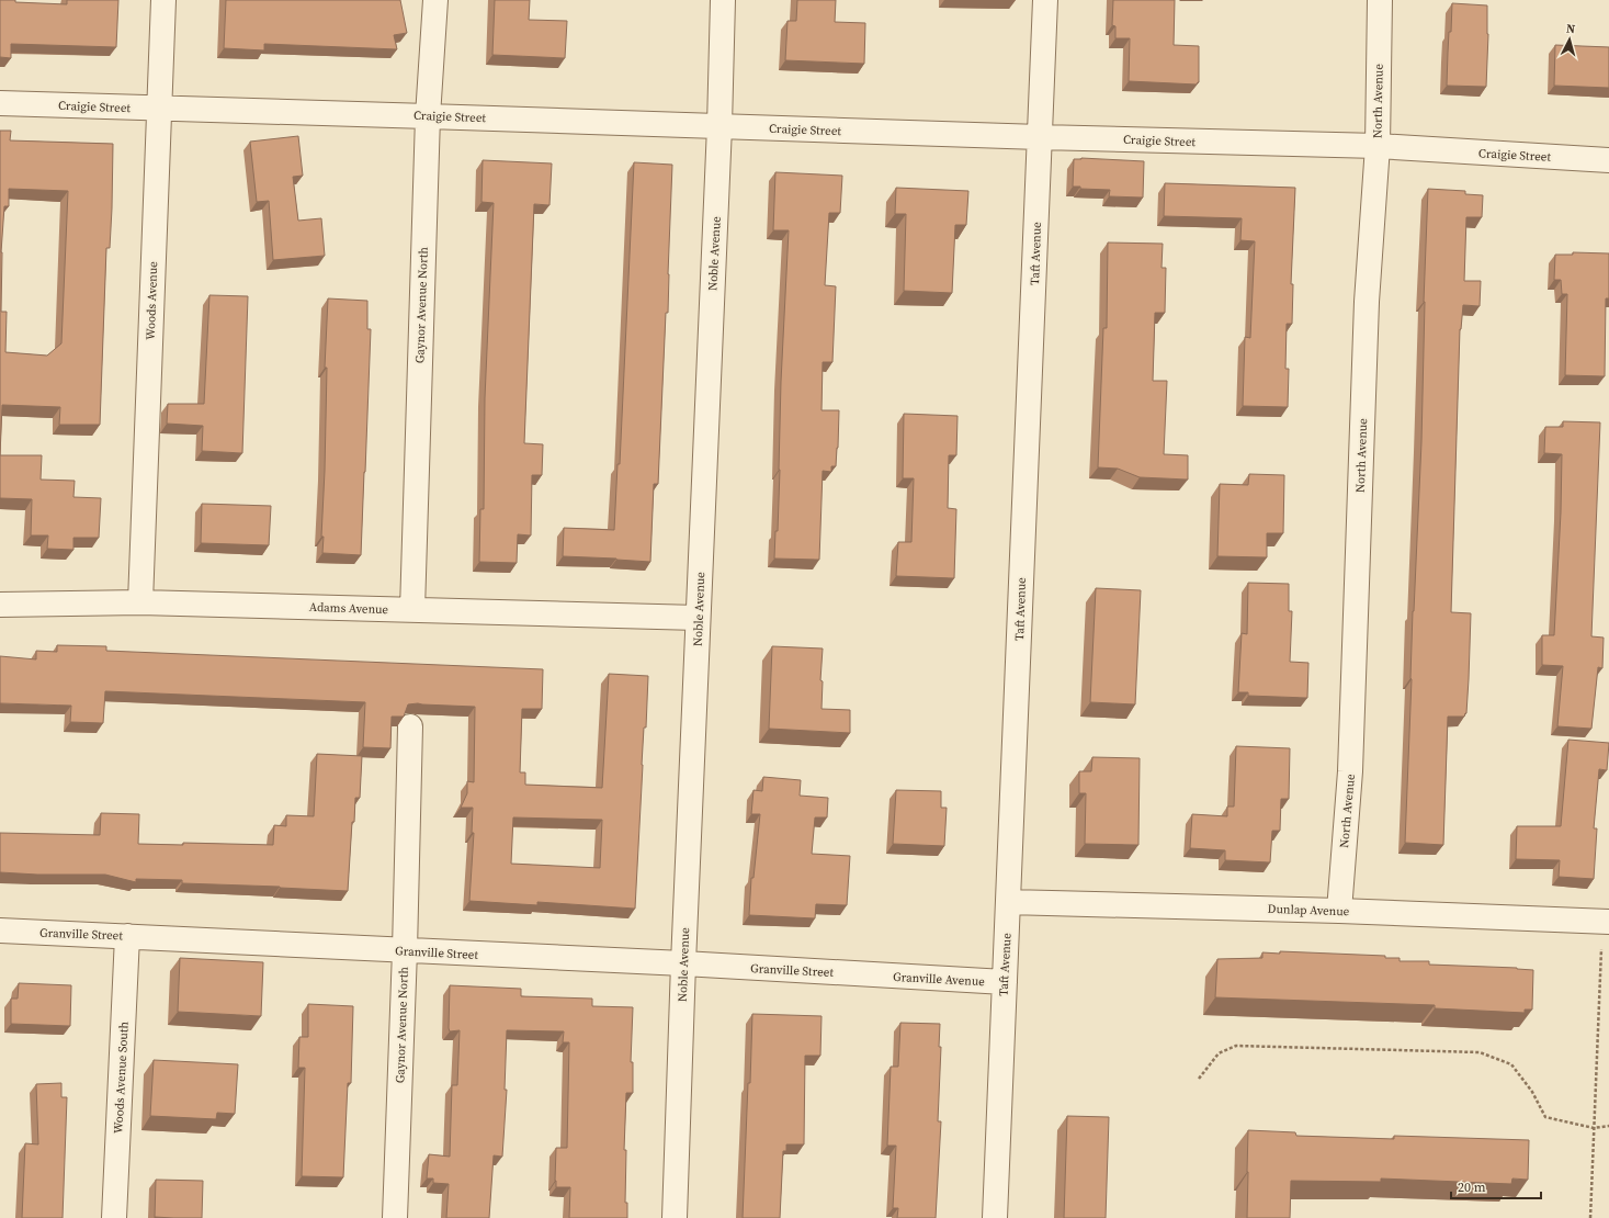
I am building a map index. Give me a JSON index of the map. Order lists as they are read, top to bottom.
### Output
{
  "streets": {
    "street": [
      "North Avenue",
      "Craigie Street",
      "Noble Avenue",
      "Taft Avenue",
      "Woods Avenue",
      "Gaynor Avenue North",
      "Adams Avenue",
      "Dunlap Avenue",
      "Granville Street",
      "Granville Avenue",
      "Woods Avenue South"
    ]
  },
  "crossings": [
    ["North Avenue", "Craigie Street"],
    ["North Avenue", "Dunlap Avenue"],
    ["Craigie Street", "Noble Avenue"],
    ["Craigie Street", "Taft Avenue"],
    ["Craigie Street", "Woods Avenue"],
    ["Craigie Street", "Gaynor Avenue North"],
    ["Noble Avenue", "Adams Avenue"],
    ["Noble Avenue", "Granville Street"],
    ["Taft Avenue", "Dunlap Avenue"],
    ["Taft Avenue", "Granville Avenue"],
    ["Woods Avenue", "Adams Avenue"],
    ["Gaynor Avenue North", "Adams Avenue"],
    ["Gaynor Avenue North", "Granville Street"],
    ["Granville Street", "Granville Avenue"],
    ["Granville Street", "Woods Avenue South"]
  ],
  "scale_bar": "20 m",
  "north": "top"
}
